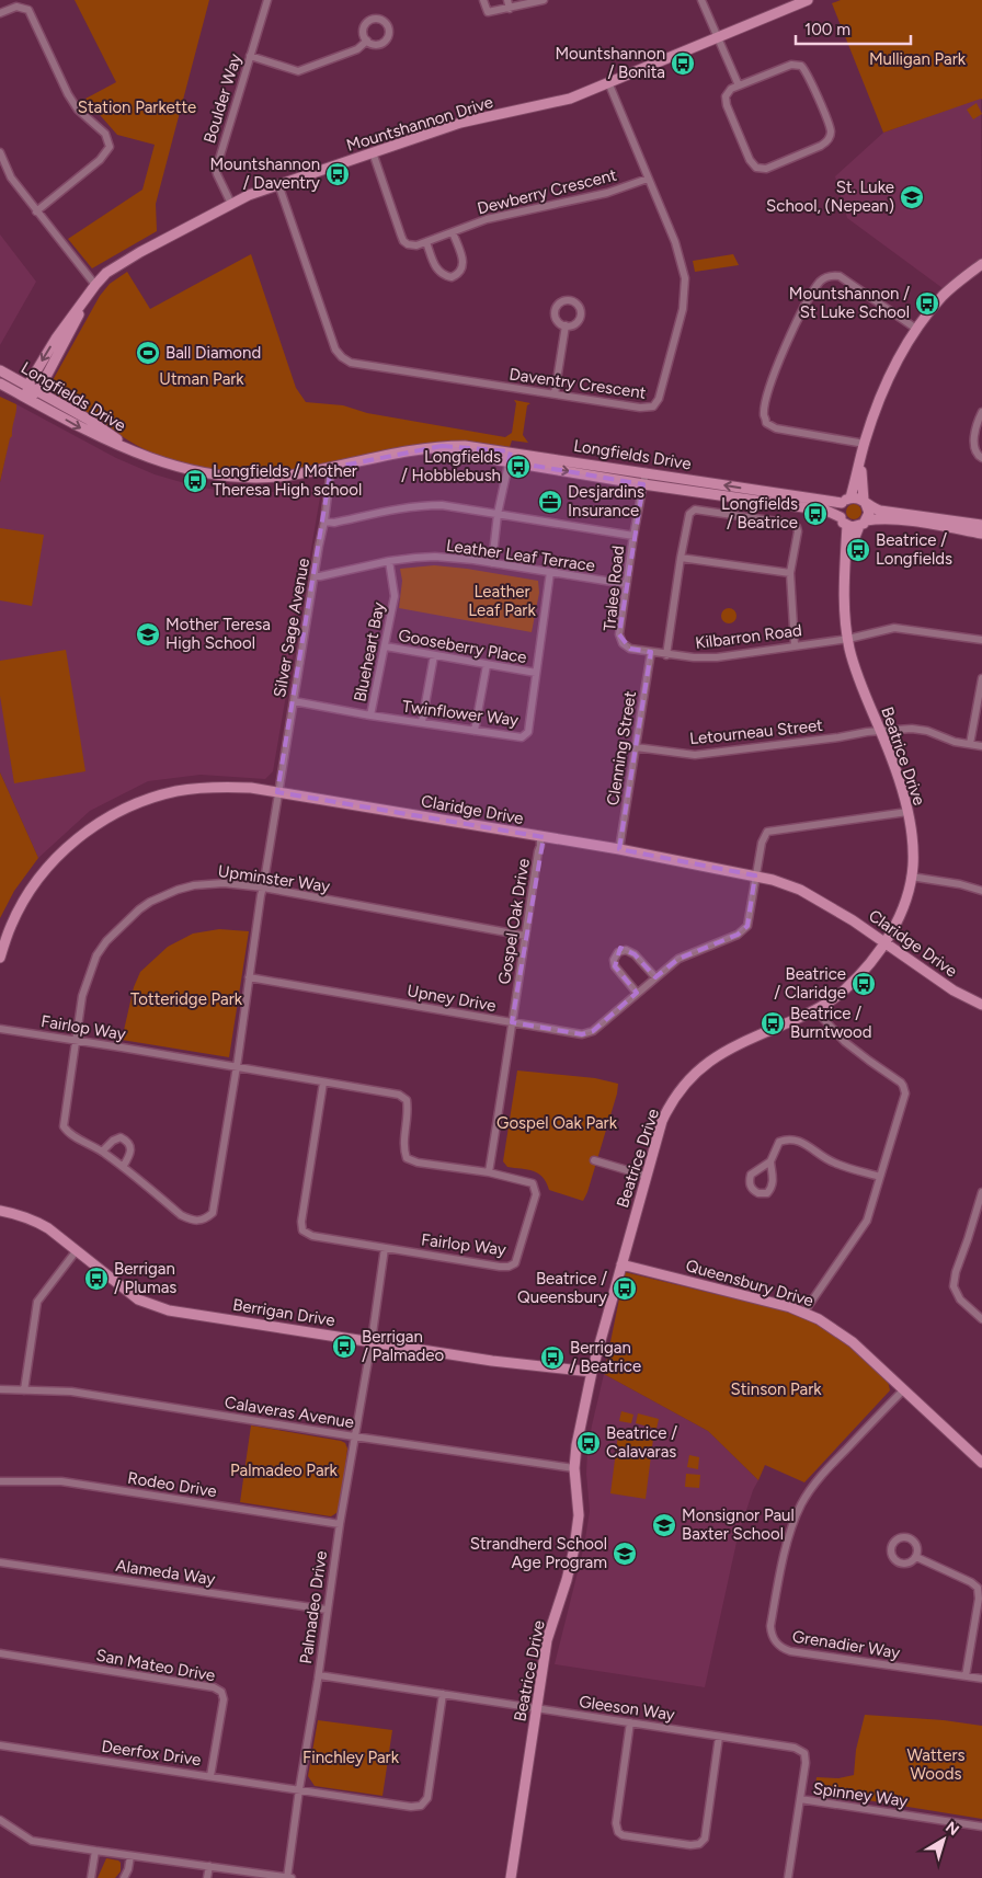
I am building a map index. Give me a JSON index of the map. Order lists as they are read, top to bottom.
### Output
{
  "streets": {
    "street": [
      "Boulder Way",
      "Mountshannon Drive",
      "Dewberry Crescent",
      "Daventry Crescent",
      "Longfields Drive",
      "Leather Leaf Terrace",
      "Tralee Road",
      "Silver Sage Avenue",
      "Kilbarron Road",
      "Gooseberry Place",
      "Blueheart Bay",
      "Twinflower Way",
      "Letourneau Street",
      "Clenning Street",
      "Beatrice Drive",
      "Claridge Drive",
      "Upminster Way",
      "Gospel Oak Drive",
      "Upney Drive",
      "Fairlop Way",
      "Queensbury Drive",
      "Berrigan Drive",
      "Calaveras Avenue",
      "Rodeo Drive",
      "Alameda Way",
      "Palmadeo Drive",
      "Grenadier Way",
      "San Mateo Drive",
      "Gleeson Way",
      "Deerfox Drive",
      "Spinney Way"
    ]
  },
  "crossings": [
    ["Boulder Way", "Mountshannon Drive"],
    ["Mountshannon Drive", "Dewberry Crescent"],
    ["Mountshannon Drive", "Daventry Crescent"],
    ["Mountshannon Drive", "Longfields Drive"],
    ["Dewberry Crescent", "Daventry Crescent"],
    ["Longfields Drive", "Tralee Road"],
    ["Longfields Drive", "Silver Sage Avenue"],
    ["Longfields Drive", "Beatrice Drive"],
    ["Leather Leaf Terrace", "Tralee Road"],
    ["Leather Leaf Terrace", "Silver Sage Avenue"],
    ["Leather Leaf Terrace", "Blueheart Bay"],
    ["Leather Leaf Terrace", "Twinflower Way"],
    ["Tralee Road", "Kilbarron Road"],
    ["Silver Sage Avenue", "Twinflower Way"],
    ["Silver Sage Avenue", "Claridge Drive"],
    ["Silver Sage Avenue", "Upminster Way"],
    ["Silver Sage Avenue", "Upney Drive"],
    ["Silver Sage Avenue", "Fairlop Way"],
    ["Kilbarron Road", "Clenning Street"],
    ["Kilbarron Road", "Beatrice Drive"],
    ["Gooseberry Place", "Blueheart Bay"],
    ["Gooseberry Place", "Twinflower Way"],
    ["Blueheart Bay", "Twinflower Way"],
    ["Letourneau Street", "Clenning Street"],
    ["Letourneau Street", "Beatrice Drive"],
    ["Clenning Street", "Claridge Drive"],
    ["Beatrice Drive", "Claridge Drive"],
    ["Beatrice Drive", "Queensbury Drive"],
    ["Beatrice Drive", "Berrigan Drive"],
    ["Beatrice Drive", "Calaveras Avenue"],
    ["Beatrice Drive", "Gleeson Way"],
    ["Claridge Drive", "Gospel Oak Drive"],
    ["Claridge Drive", "Upney Drive"],
    ["Upminster Way", "Gospel Oak Drive"],
    ["Upminster Way", "Fairlop Way"],
    ["Gospel Oak Drive", "Upney Drive"],
    ["Gospel Oak Drive", "Fairlop Way"],
    ["Fairlop Way", "Palmadeo Drive"],
    ["Queensbury Drive", "Grenadier Way"],
    ["Berrigan Drive", "Palmadeo Drive"],
    ["Calaveras Avenue", "Palmadeo Drive"],
    ["Rodeo Drive", "Palmadeo Drive"],
    ["Alameda Way", "Palmadeo Drive"],
    ["Palmadeo Drive", "Gleeson Way"],
    ["Palmadeo Drive", "Deerfox Drive"],
    ["San Mateo Drive", "Deerfox Drive"],
    ["Gleeson Way", "Deerfox Drive"],
    ["Gleeson Way", "Spinney Way"]
  ],
  "parks": [
    "Mulligan Park",
    "Station Parkette",
    "Utman Park",
    "Leather Leaf Park",
    "Totteridge Park",
    "Gospel Oak Park",
    "Stinson Park",
    "Palmadeo Park",
    "Watters Woods",
    "Finchley Park"
  ],
  "places": {
    "bus stop": [
      "Mountshannon / Bonita",
      "Mountshannon / Daventry",
      "Mountshannon / St Luke School",
      "Longfields / Hobblebush",
      "Longfields / Mother Theresa High school",
      "Longfields / Beatrice",
      "Beatrice / Longfields",
      "Beatrice / Claridge",
      "Beatrice / Burntwood",
      "Berrigan / Plumas",
      "Beatrice / Queensbury",
      "Berrigan / Palmadeo",
      "Berrigan / Beatrice",
      "Beatrice / Calavaras"
    ],
    "school or university": [
      "St. Luke School, (Nepean)",
      "Mother Teresa High School",
      "Monsignor Paul Baxter School",
      "Strandherd School Age Program"
    ],
    "sports": ["Ball Diamond"],
    "office": ["Desjardins Insurance"]
  },
  "scale_bar": "100 m",
  "north": "top right"
}
